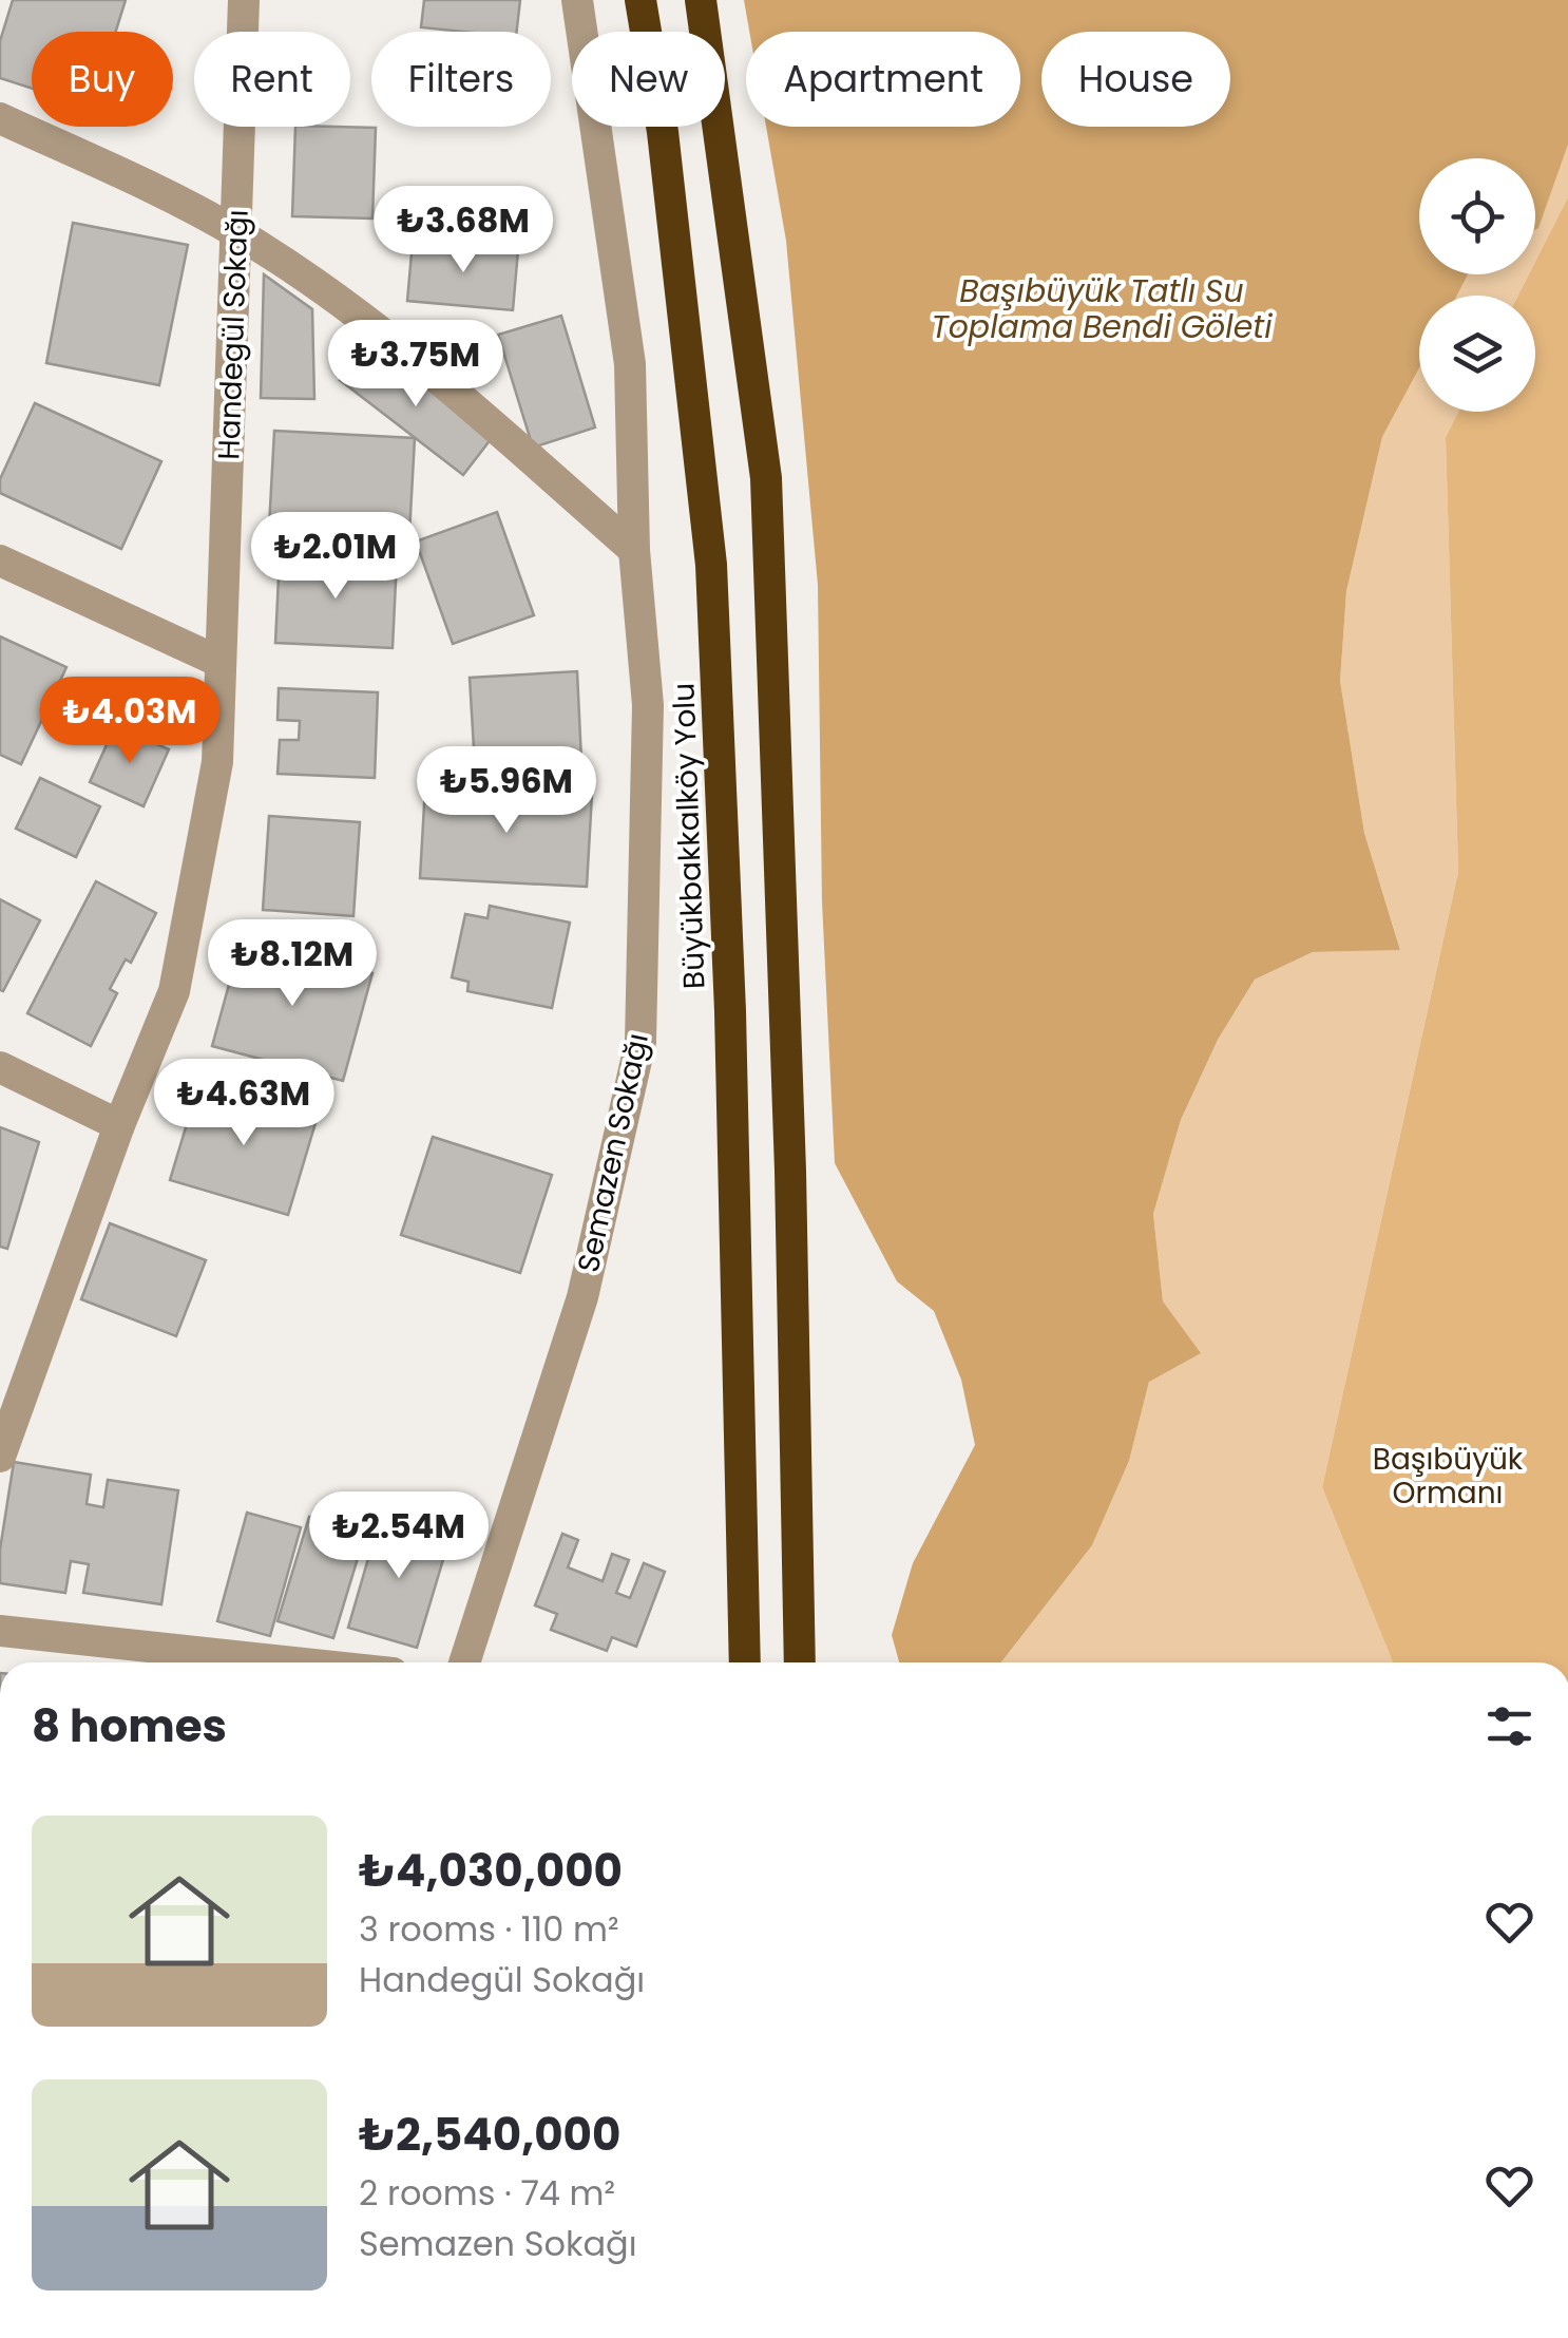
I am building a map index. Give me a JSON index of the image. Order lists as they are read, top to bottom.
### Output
{
  "streets": {
    "highway": ["Büyükbakkalköy Yolu"],
    "street": ["Handegül Sokağı", "Semazen Sokağı"]
  },
  "water": ["Başıbüyük Tatlı Su Toplama Bendi Göleti"],
  "parks": ["Başıbüyük Ormanı"],
  "page": {
    "chip": [
      "Buy",
      "Rent",
      "Filters",
      "New",
      "Apartment",
      "House"
    ],
    "price": [
      "₺3.68M",
      "₺3.75M",
      "₺2.01M",
      "₺4.03M",
      "₺5.96M",
      "₺8.12M",
      "₺4.63M",
      "₺2.54M"
    ],
    "heading": "8 homes",
    "list": [
      {
        "name": "₺4,030,000",
        "note": "3 rooms · 110 m² · Handegül Sokağı"
      },
      {
        "name": "₺2,540,000",
        "note": "2 rooms · 74 m² · Semazen Sokağı"
      }
    ]
  }
}
